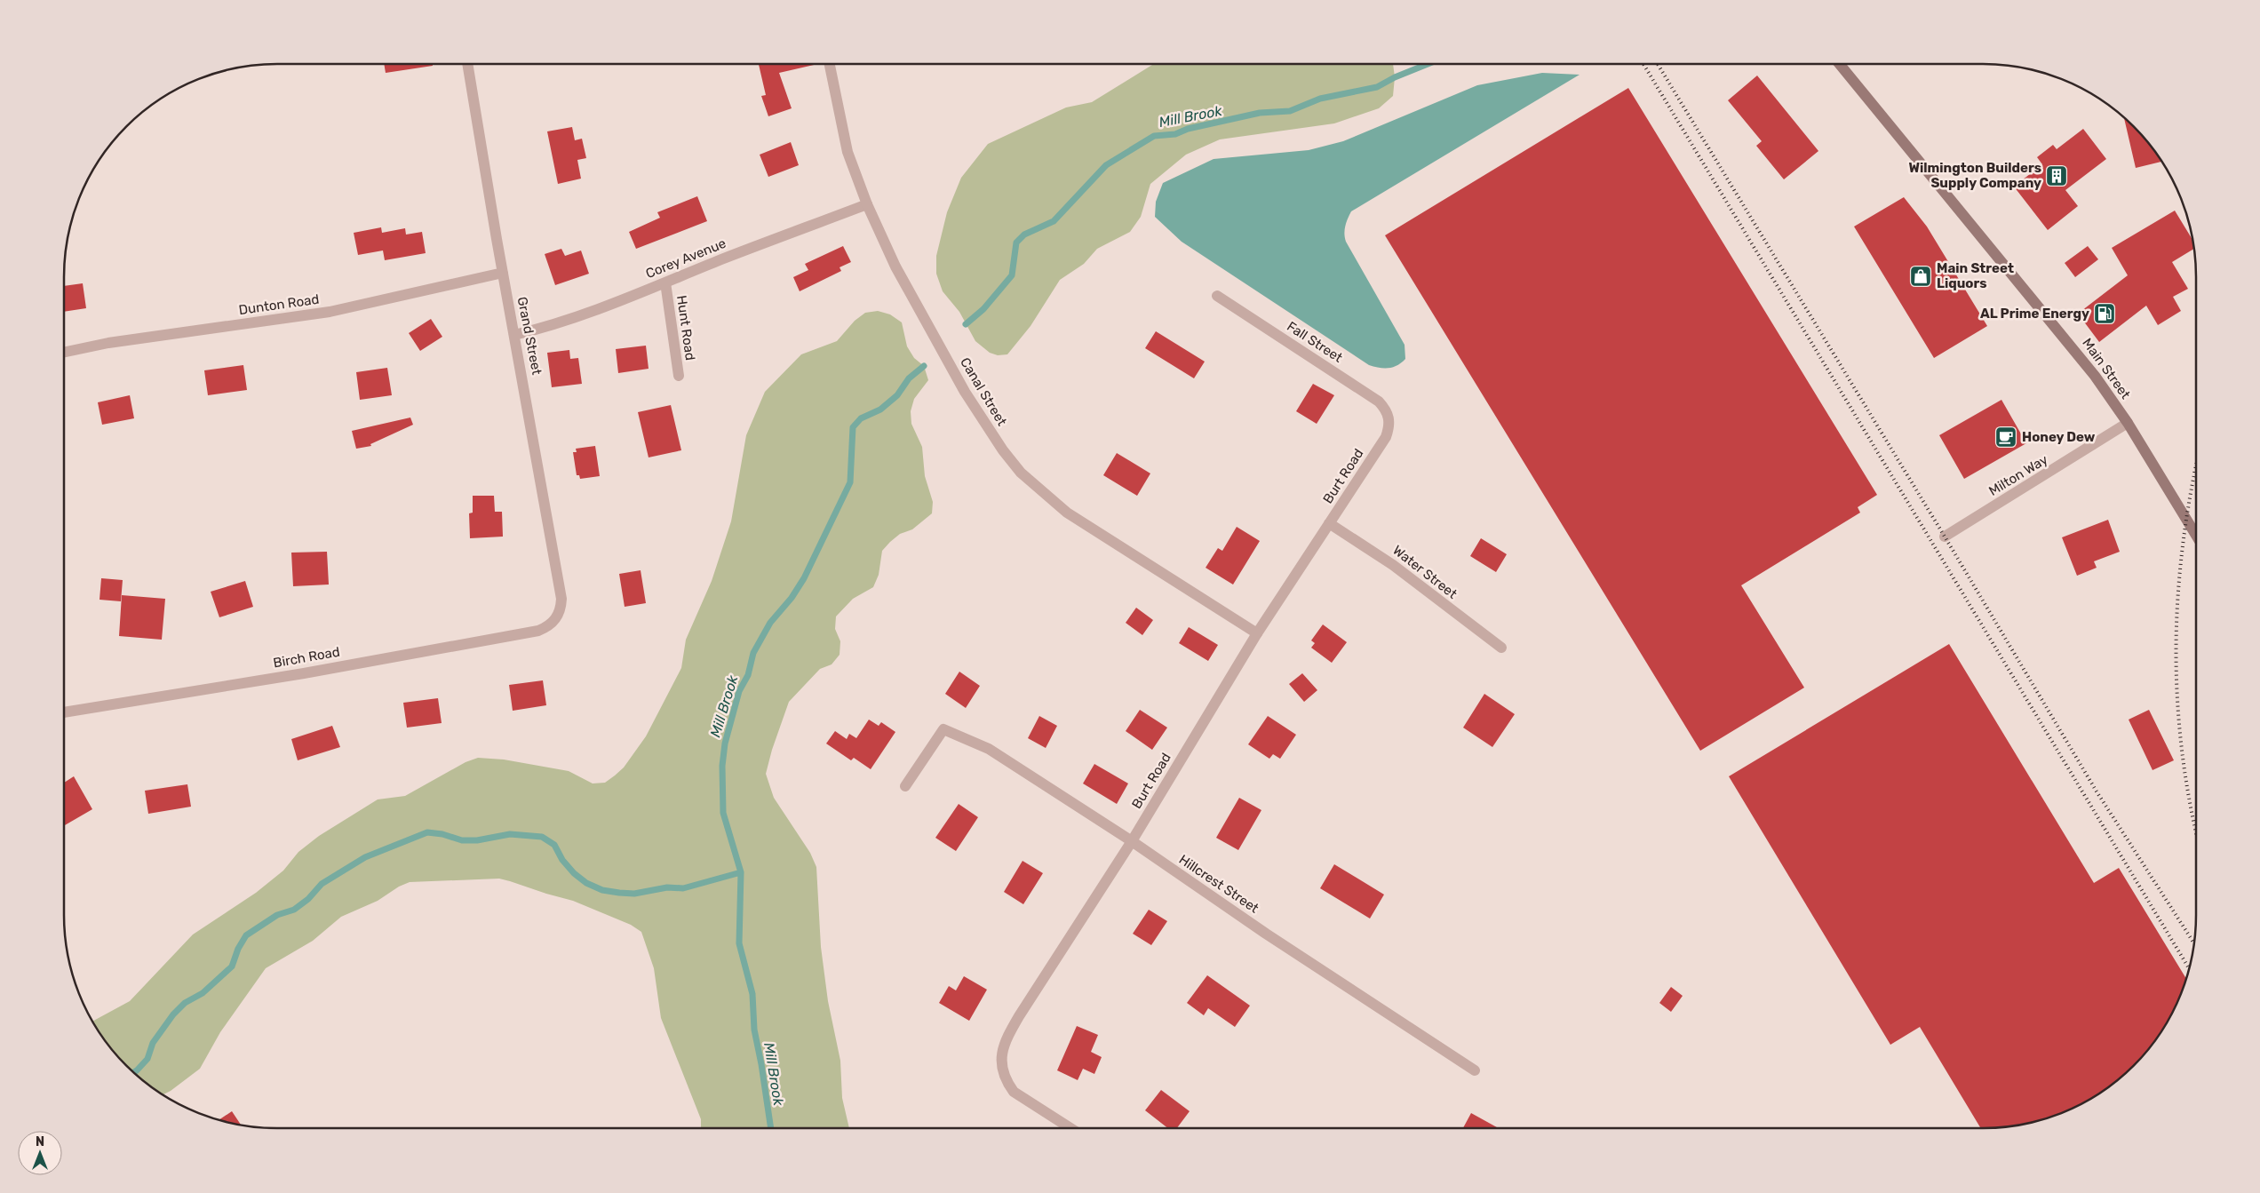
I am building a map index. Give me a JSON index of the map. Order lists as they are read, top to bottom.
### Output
{
  "streets": {
    "main road": ["Main Street"],
    "street": [
      "Corey Avenue",
      "Dunton Road",
      "Hunt Road",
      "Grand Street",
      "Fall Street",
      "Canal Street",
      "Milton Way",
      "Burt Road",
      "Water Street",
      "Birch Road",
      "Hillcrest Street"
    ]
  },
  "crossings": [
    ["Corey Avenue", "Hunt Road"],
    ["Corey Avenue", "Grand Street"],
    ["Corey Avenue", "Canal Street"],
    ["Dunton Road", "Grand Street"],
    ["Grand Street", "Birch Road"],
    ["Fall Street", "Burt Road"],
    ["Main Street", "Milton Way"],
    ["Canal Street", "Burt Road"],
    ["Burt Road", "Water Street"],
    ["Burt Road", "Hillcrest Street"]
  ],
  "water": ["Mill Brook"],
  "places": {
    "building": ["Wilmington Builders Supply Company"],
    "shop": ["Main Street Liquors"],
    "fuel station": ["AL Prime Energy"],
    "cafe": ["Honey Dew"]
  },
  "north": "top"
}
